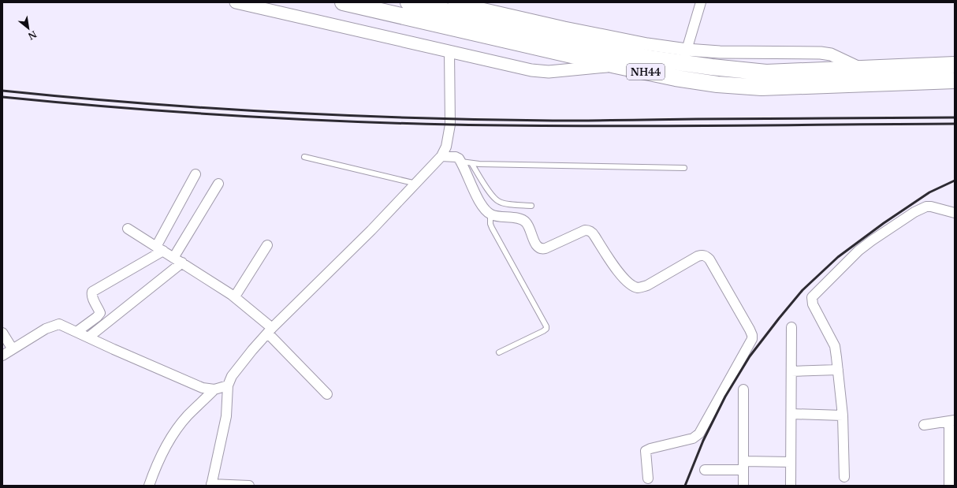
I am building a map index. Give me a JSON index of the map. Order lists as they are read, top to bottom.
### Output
{
  "streets": {
    "highway": ["NH44"]
  },
  "north": "bottom right"
}
